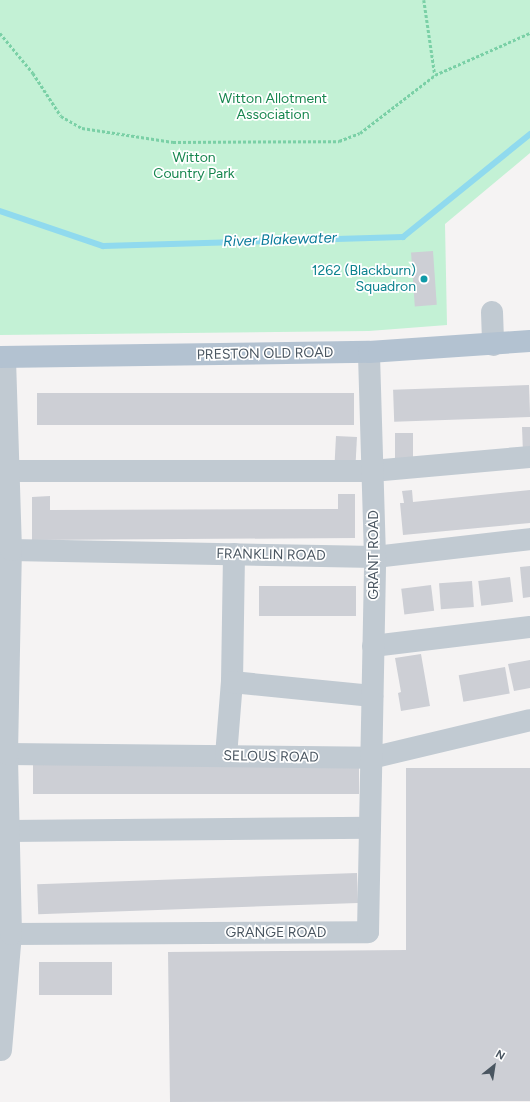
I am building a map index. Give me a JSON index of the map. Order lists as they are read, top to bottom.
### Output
{
  "streets": {
    "main road": ["PRESTON OLD ROAD"],
    "street": [
      "FRANKLIN ROAD",
      "GRANT ROAD",
      "SELOUS ROAD",
      "GRANGE ROAD"
    ]
  },
  "crossings": [
    ["PRESTON OLD ROAD", "GRANT ROAD"],
    ["FRANKLIN ROAD", "GRANT ROAD"],
    ["GRANT ROAD", "SELOUS ROAD"],
    ["GRANT ROAD", "GRANGE ROAD"],
    ["SELOUS ROAD", "GRANGE ROAD"]
  ],
  "water": ["River Blakewater"],
  "parks": ["Witton Allotment Association", "Witton Country Park"],
  "places": ["1262 (Blackburn) Squadron"],
  "north": "top right"
}
